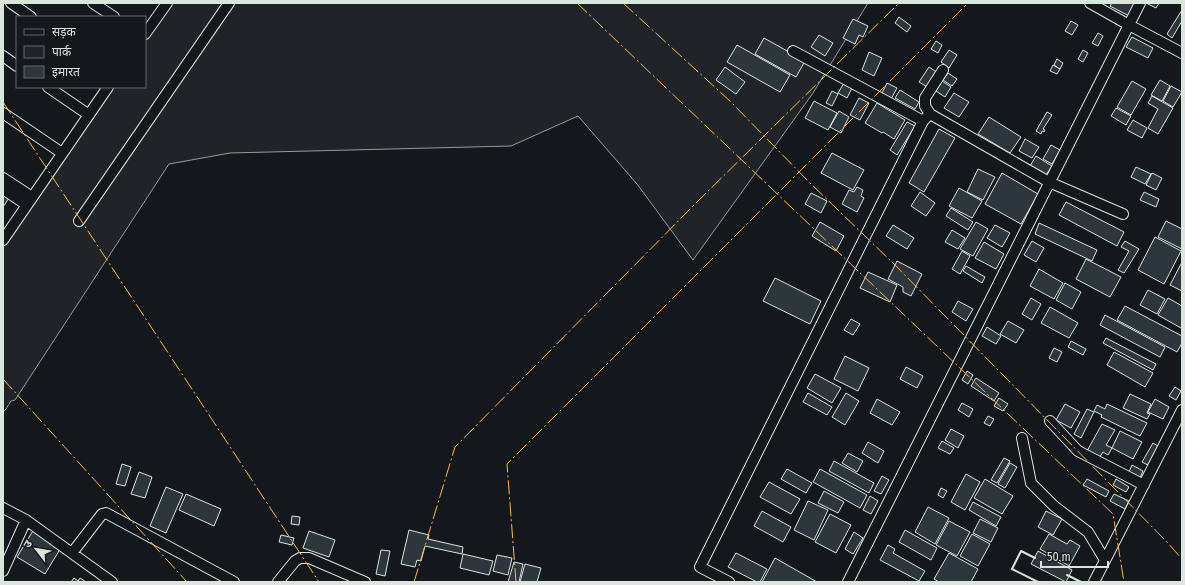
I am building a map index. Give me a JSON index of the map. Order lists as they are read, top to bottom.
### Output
{
  "legend": ["सड़क", "पार्क", "इमारत"],
  "scale_bar": "50 m",
  "north": "top left"
}
